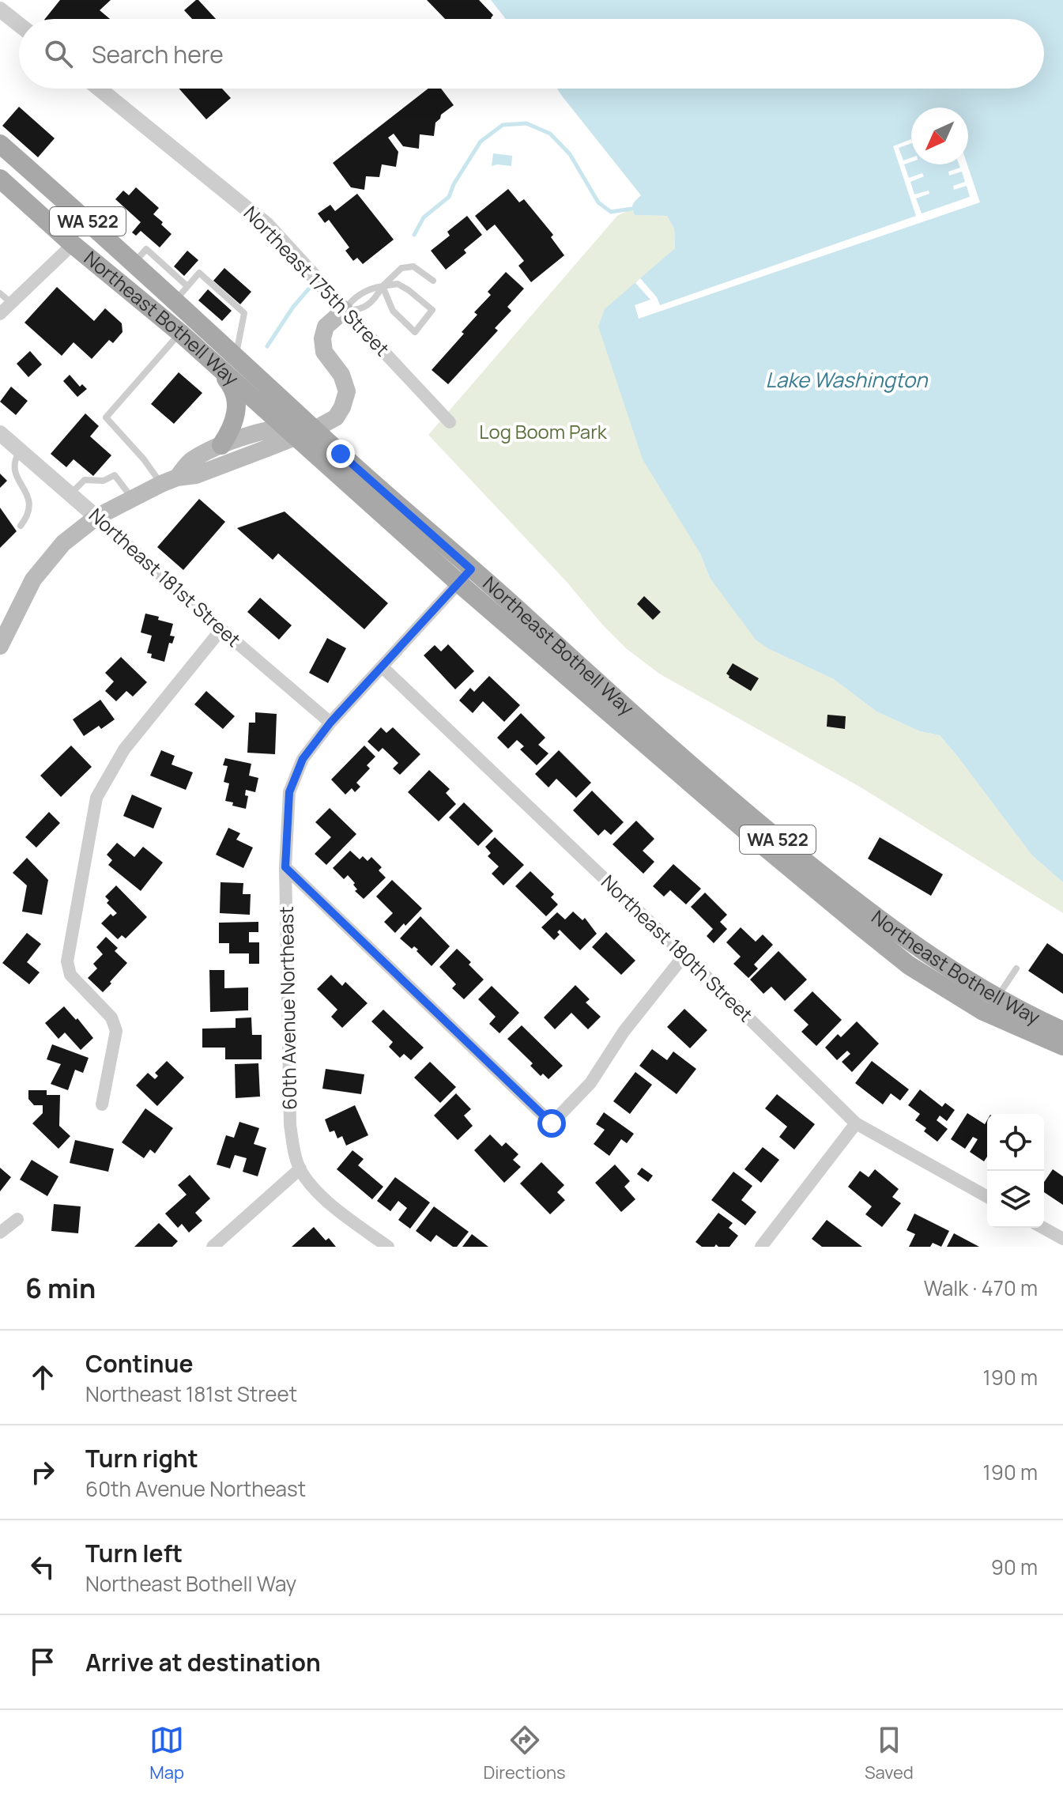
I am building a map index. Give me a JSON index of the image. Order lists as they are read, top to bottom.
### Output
{
  "streets": {
    "main road": ["WA 522", "Northeast Bothell Way"],
    "street": [
      "Northeast 175th Street",
      "Northeast 181st Street",
      "Northeast 180th Street",
      "60th Avenue Northeast"
    ]
  },
  "crossings": [
    ["Northeast Bothell Way", "60th Avenue Northeast"],
    ["Northeast 181st Street", "60th Avenue Northeast"],
    ["Northeast 180th Street", "60th Avenue Northeast"]
  ],
  "water": ["Lake Washington"],
  "parks": ["Log Boom Park"],
  "north": "bottom left",
  "page": {
    "search": "Search here",
    "heading": ["6 min", "Walk · 470 m"],
    "list": [
      ["Continue", "Northeast 181st Street", "190 m"],
      ["Turn right", "60th Avenue Northeast", "190 m"],
      ["Turn left", "Northeast Bothell Way", "90 m"],
      "Arrive at destination"
    ],
    "nav": ["Map", "Directions", "Saved"]
  }
}
